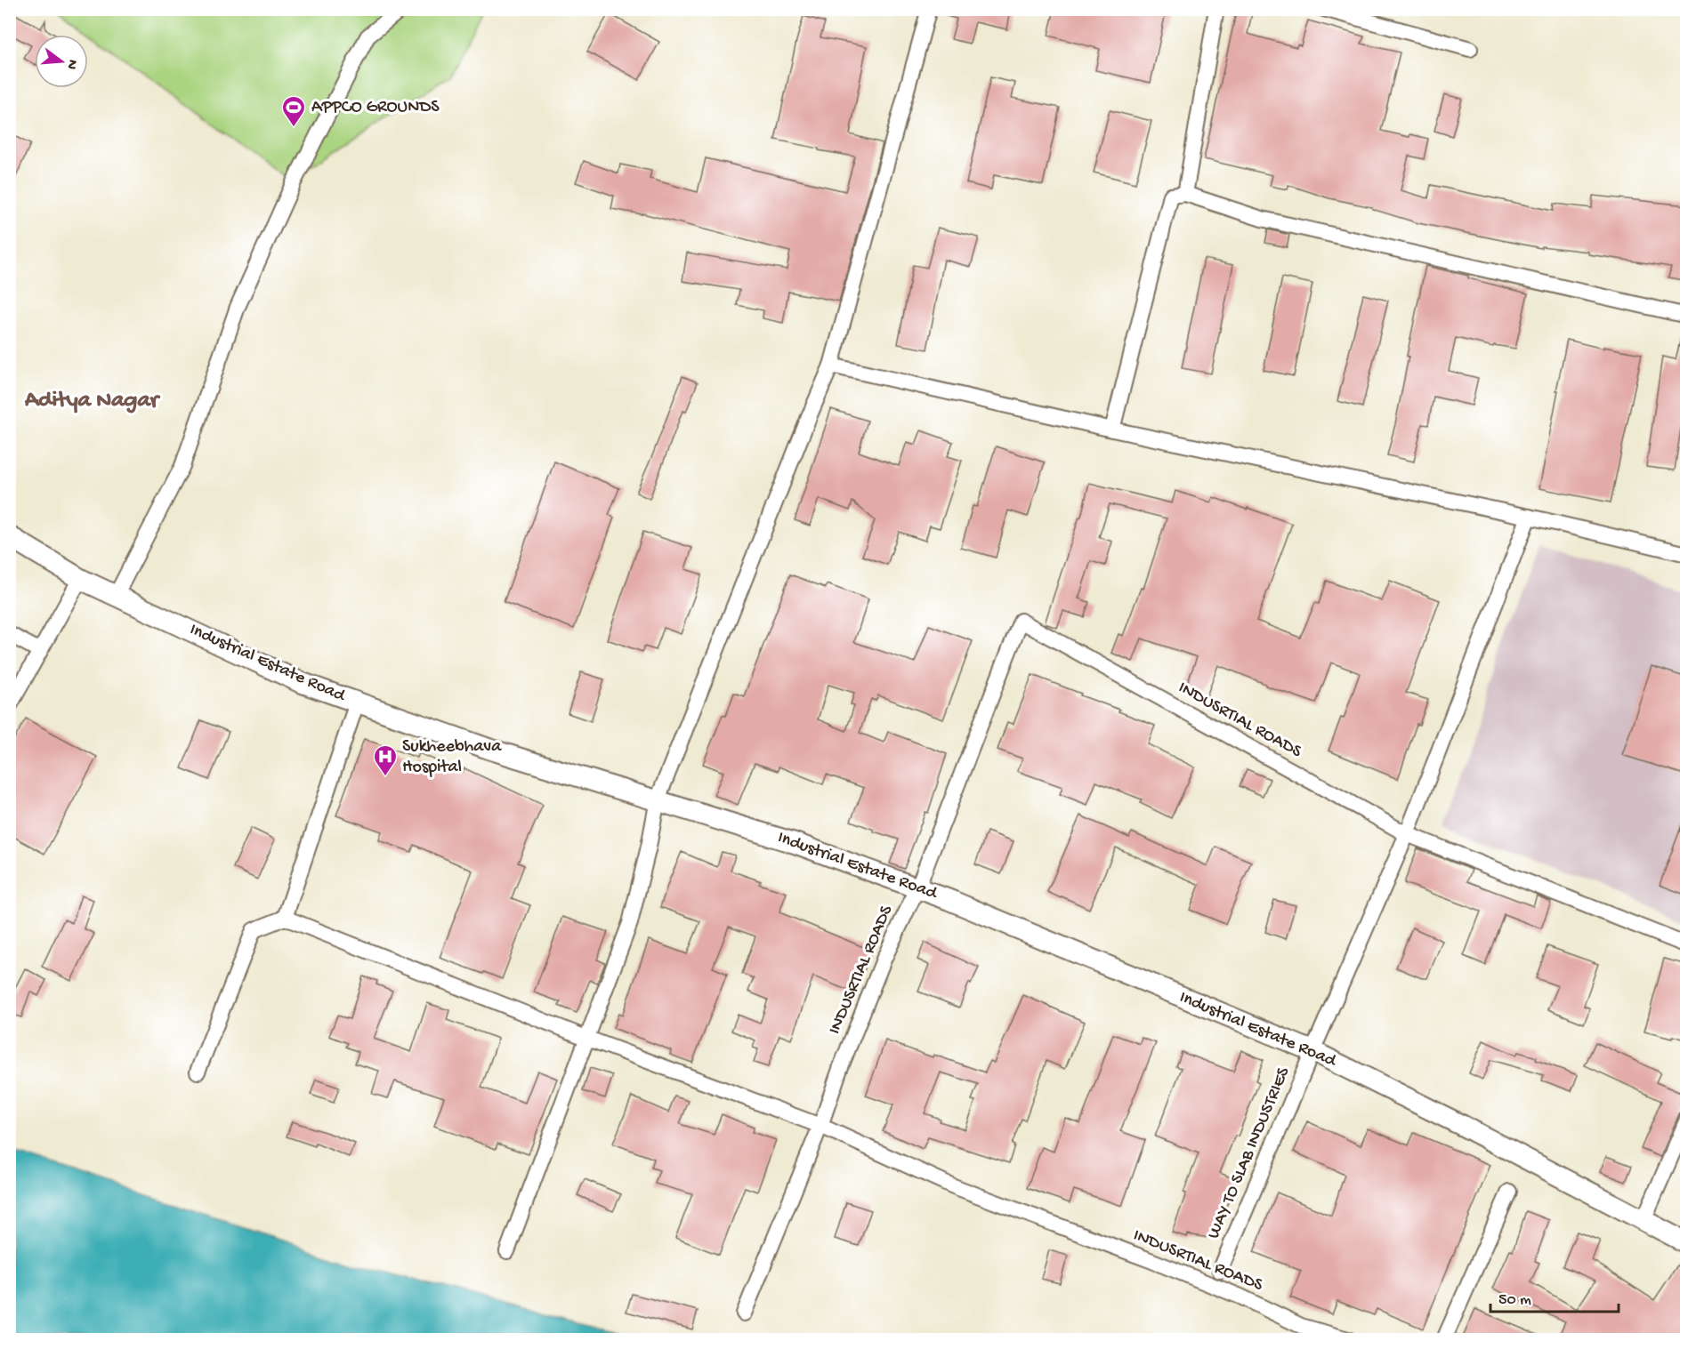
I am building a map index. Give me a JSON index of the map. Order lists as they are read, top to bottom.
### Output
{
  "streets": {
    "main road": ["Industrial Estate Road"],
    "street": ["INDUSRTIAL ROADS", "WAY TO SLAB INDUSTRIES"]
  },
  "crossings": [
    ["Industrial Estate Road", "INDUSRTIAL ROADS"],
    ["Industrial Estate Road", "WAY TO SLAB INDUSTRIES"],
    ["INDUSRTIAL ROADS", "WAY TO SLAB INDUSTRIES"]
  ],
  "districts": ["Aditya Nagar"],
  "places": {
    "sports": ["APPCO GROUNDS"],
    "hospital": ["Sukheebhava Hospital"]
  },
  "scale_bar": "50 m",
  "north": "right"
}
